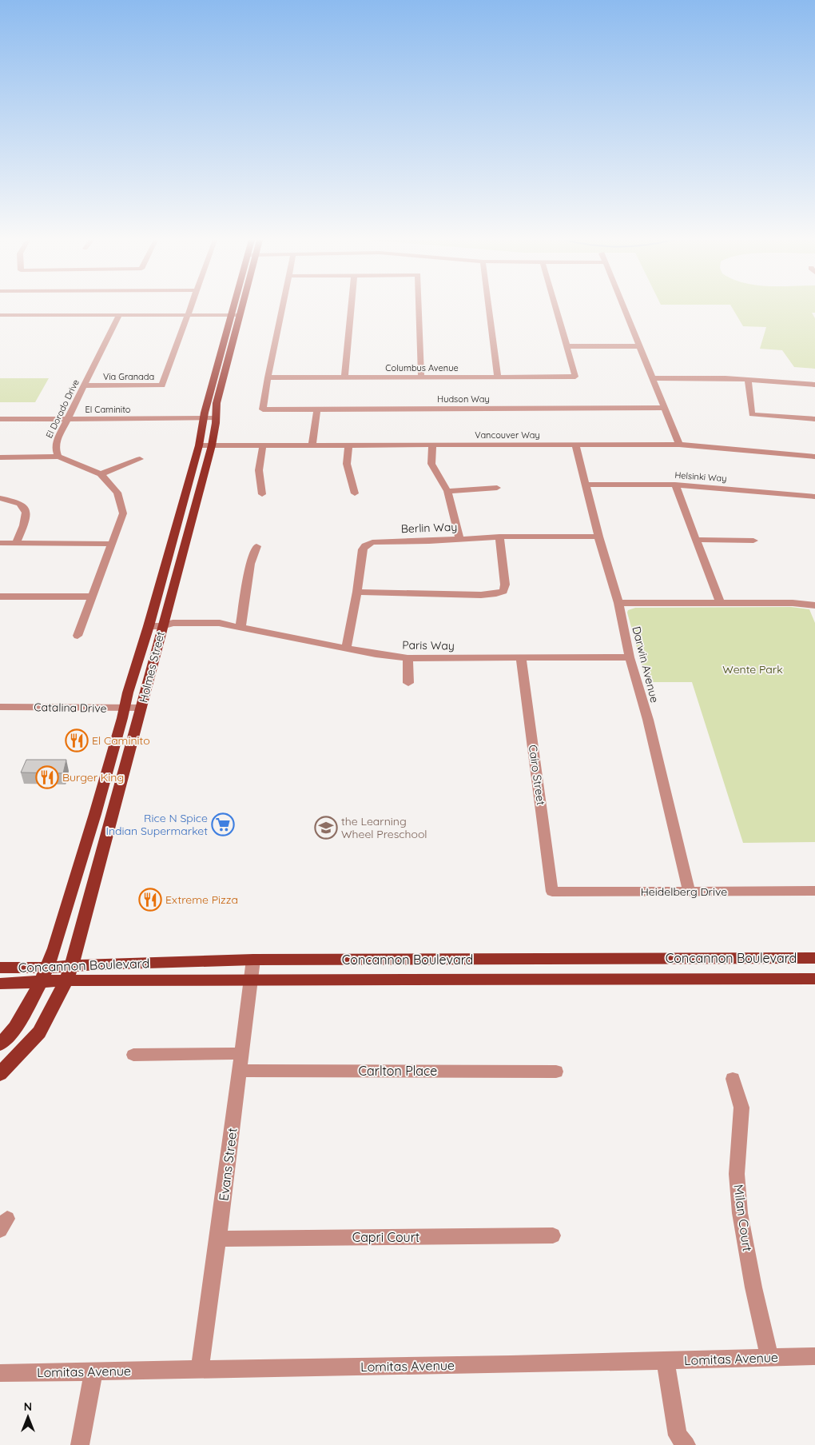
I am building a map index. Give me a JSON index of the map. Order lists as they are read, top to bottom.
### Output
{
  "streets": {
    "main road": ["Holmes Street", "Concannon Boulevard"],
    "street": [
      "Columbus Avenue",
      "Via Granada",
      "Hudson Way",
      "El Dorado Drive",
      "El Caminito",
      "Vancouver Way",
      "Helsinki Way",
      "Berlin Way",
      "Paris Way",
      "Darwin Avenue",
      "Catalina Drive",
      "Cairo Street",
      "Heidelberg Drive",
      "Carlton Place",
      "Evans Street",
      "Milan Court",
      "Capri Court",
      "Lomitas Avenue"
    ]
  },
  "crossings": [
    ["Columbus Avenue", "Hudson Way"],
    ["Via Granada", "El Dorado Drive"],
    ["El Dorado Drive", "El Caminito"],
    ["El Caminito", "Holmes Street"],
    ["Vancouver Way", "Darwin Avenue"],
    ["Vancouver Way", "Holmes Street"],
    ["Helsinki Way", "Darwin Avenue"],
    ["Berlin Way", "Paris Way"],
    ["Berlin Way", "Darwin Avenue"],
    ["Paris Way", "Darwin Avenue"],
    ["Paris Way", "Holmes Street"],
    ["Paris Way", "Cairo Street"],
    ["Darwin Avenue", "Heidelberg Drive"],
    ["Holmes Street", "Catalina Drive"],
    ["Holmes Street", "Concannon Boulevard"],
    ["Cairo Street", "Heidelberg Drive"],
    ["Concannon Boulevard", "Evans Street"],
    ["Carlton Place", "Evans Street"],
    ["Evans Street", "Capri Court"],
    ["Evans Street", "Lomitas Avenue"],
    ["Milan Court", "Lomitas Avenue"]
  ],
  "parks": ["Wente Park"],
  "places": {
    "restaurant": ["El Caminito", "Burger King", "Extreme Pizza"],
    "supermarket": ["Rice N Spice Indian Supermarket"],
    "school or university": ["the Learning Wheel Preschool"]
  },
  "north": "top"
}
